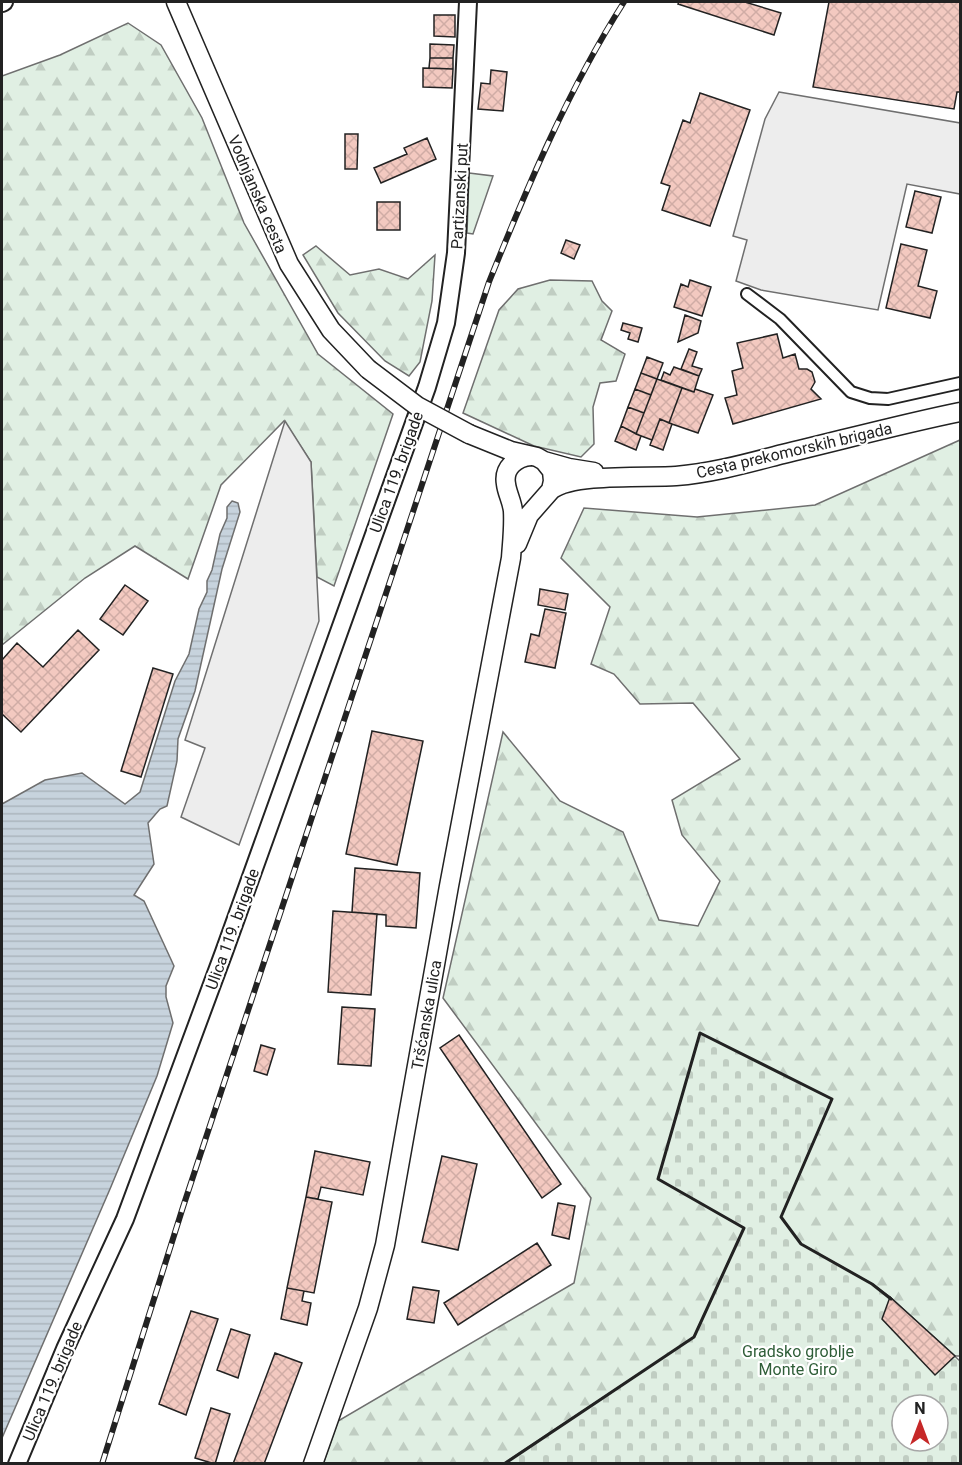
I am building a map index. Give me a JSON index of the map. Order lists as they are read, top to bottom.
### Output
{
  "streets": {
    "main road": [
      "Vodnjanska cesta",
      "Partizanski put",
      "Cesta prekomorskih brigada",
      "Ulica 119. brigade",
      "Tršćanska ulica"
    ]
  },
  "crossings": [
    ["Vodnjanska cesta", "Cesta prekomorskih brigada"],
    ["Partizanski put", "Ulica 119. brigade"]
  ],
  "parks": ["Gradsko groblje Monte Giro"],
  "north": "top"
}
